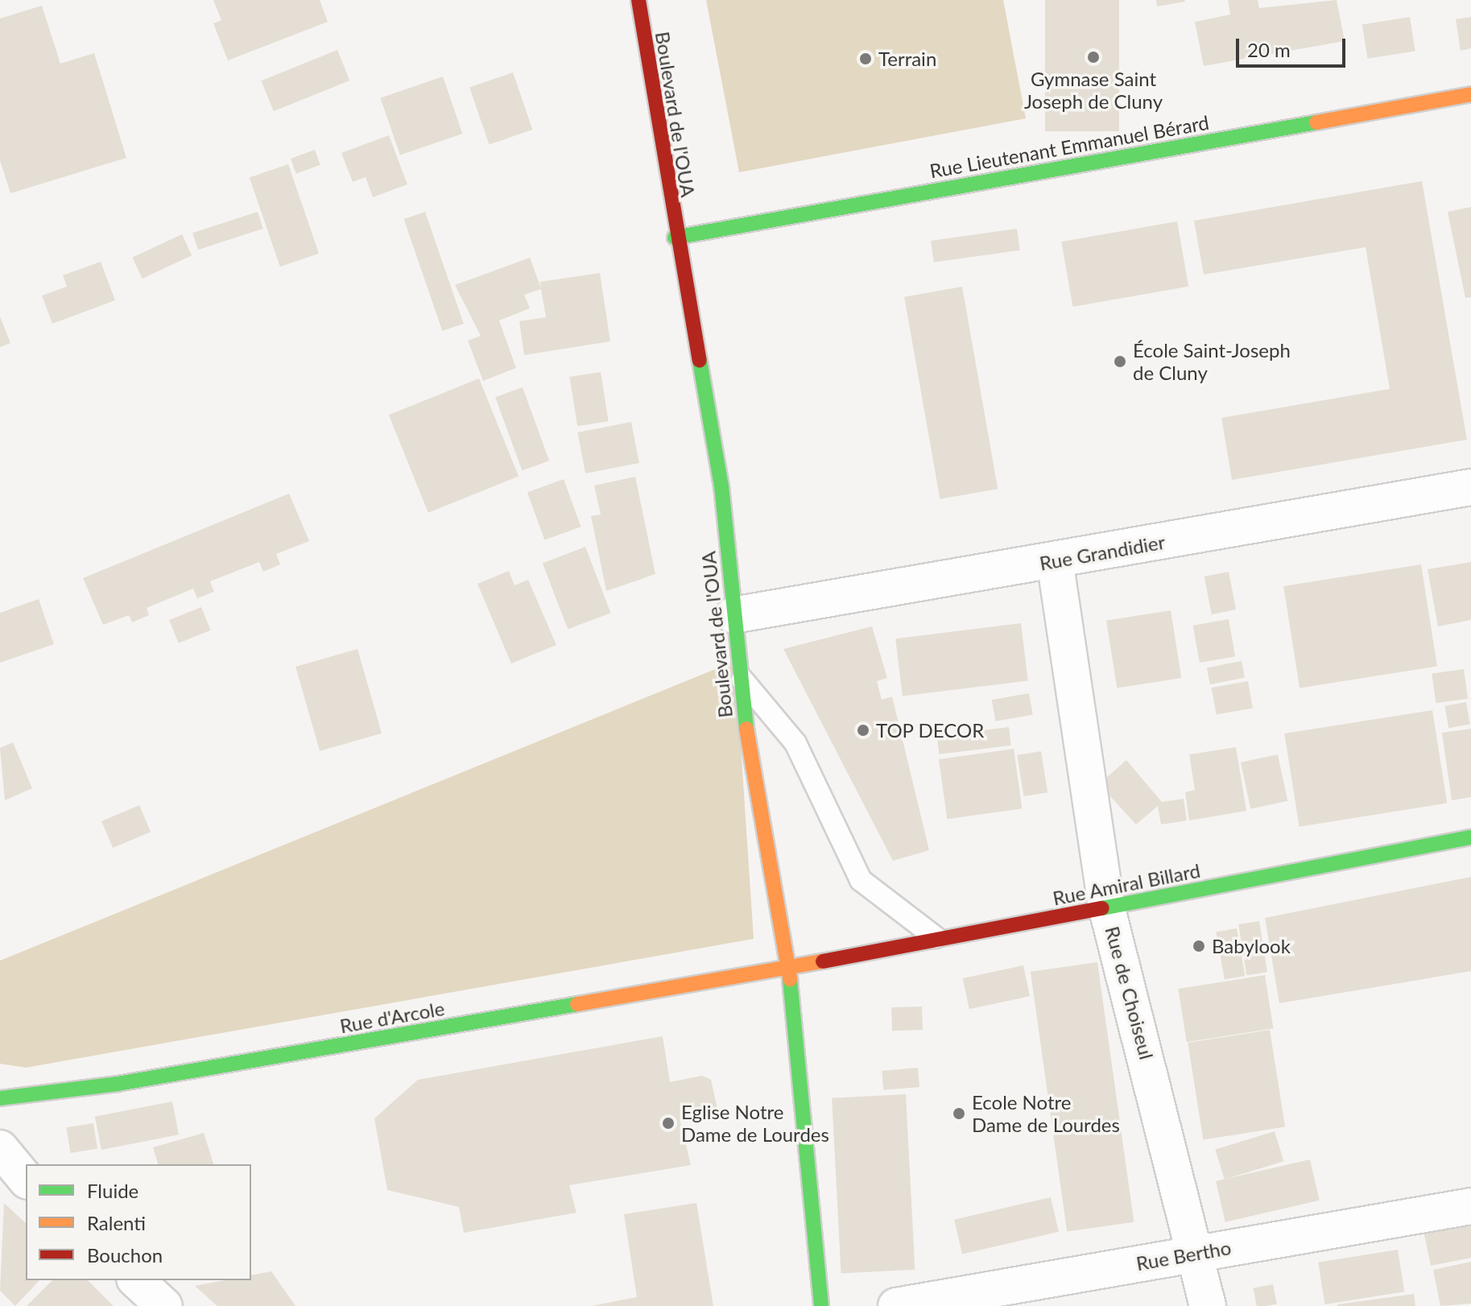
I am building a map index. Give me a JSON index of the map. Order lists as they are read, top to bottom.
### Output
{
  "streets": {
    "street": [
      "Boulevard de l'OUA",
      "Rue Lieutenant Emmanuel Bérard",
      "Rue Grandidier",
      "Rue Amiral Billard",
      "Rue de Choiseul",
      "Rue d'Arcole",
      "Rue Bertho"
    ]
  },
  "crossings": [
    ["Boulevard de l'OUA", "Rue Lieutenant Emmanuel Bérard"],
    ["Boulevard de l'OUA", "Rue Grandidier"],
    ["Boulevard de l'OUA", "Rue Amiral Billard"],
    ["Boulevard de l'OUA", "Rue d'Arcole"],
    ["Rue Grandidier", "Rue de Choiseul"],
    ["Rue Amiral Billard", "Rue de Choiseul"],
    ["Rue Amiral Billard", "Rue d'Arcole"],
    ["Rue de Choiseul", "Rue Bertho"]
  ],
  "places": [
    "Gymnase Saint Joseph de Cluny",
    "Terrain",
    "École Saint-Joseph de Cluny",
    "TOP DECOR",
    "Babylook",
    "Ecole Notre Dame de Lourdes",
    "Eglise Notre Dame de Lourdes"
  ],
  "legend": ["Fluide", "Ralenti", "Bouchon"],
  "scale_bar": "20 m"
}
